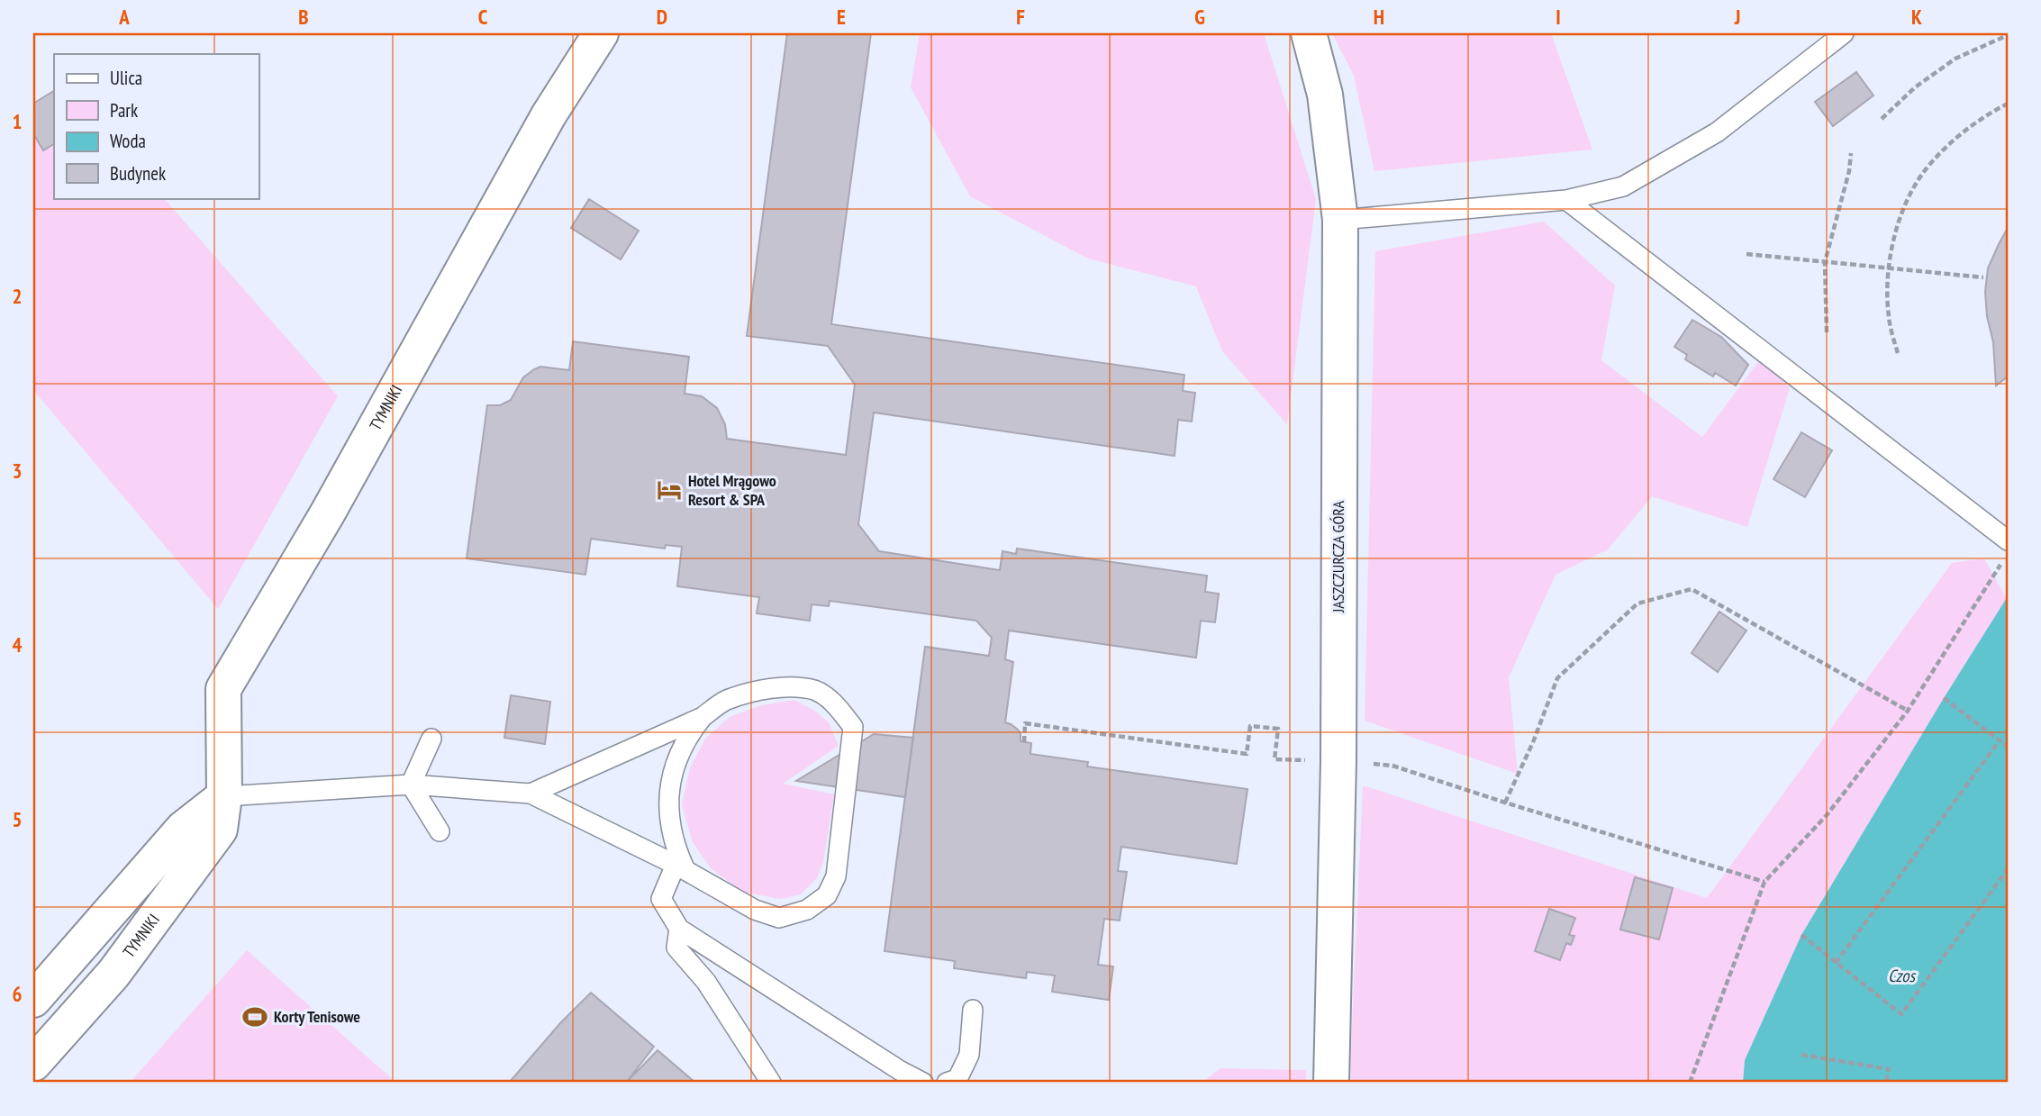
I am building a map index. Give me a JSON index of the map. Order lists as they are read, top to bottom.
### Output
{
  "streets": {
    "street": ["TYMNIKI", "JASZCZURCZA GÓRA"]
  },
  "water": ["Czos"],
  "places": {
    "hotel": ["Hotel Mrągowo Resort & SPA"],
    "sports": ["Korty Tenisowe"]
  },
  "legend": [
    "Ulica",
    "Park",
    "Woda",
    "Budynek"
  ],
  "grid": {
    "columns": [
      "A",
      "B",
      "C",
      "D",
      "E",
      "F",
      "G",
      "H",
      "I",
      "J",
      "K"
    ],
    "rows": [
      "1",
      "2",
      "3",
      "4",
      "5",
      "6"
    ]
  }
}
